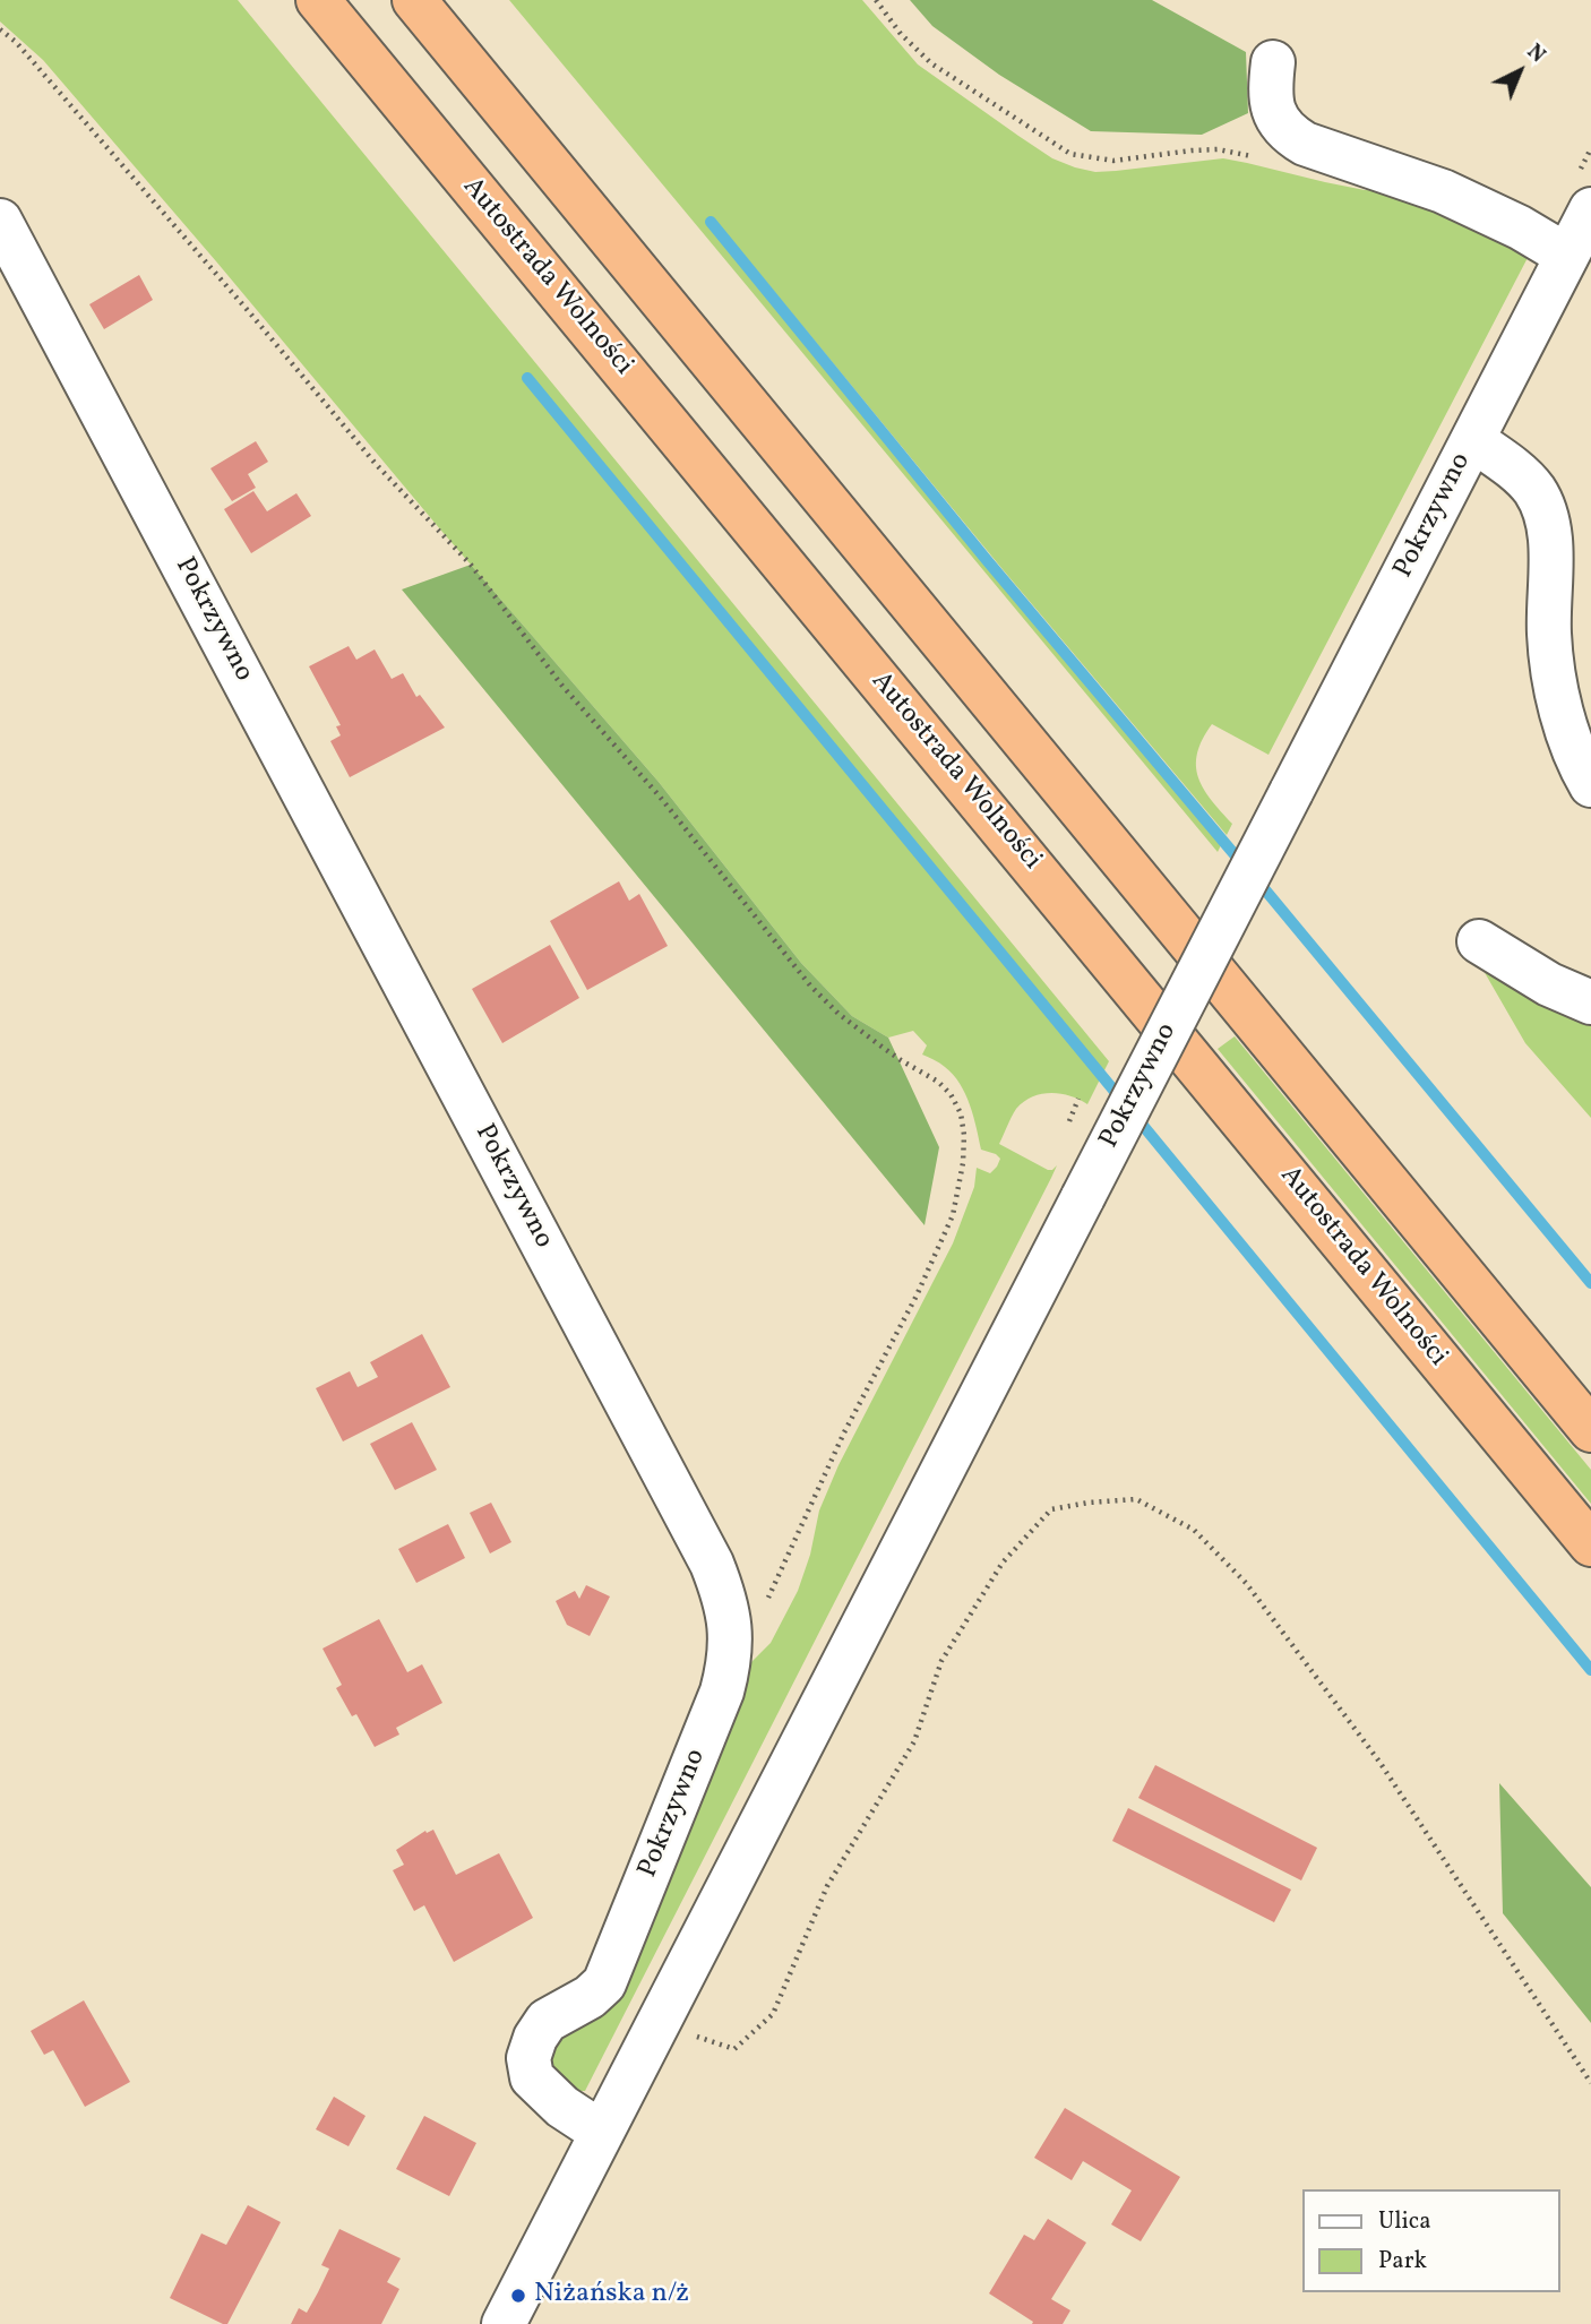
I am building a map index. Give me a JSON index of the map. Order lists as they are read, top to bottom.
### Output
{
  "streets": {
    "highway": ["Autostrada Wolności"],
    "street": ["Pokrzywno"]
  },
  "places": ["Niżańska n/ż"],
  "legend": ["Ulica", "Park"],
  "north": "top right"
}
